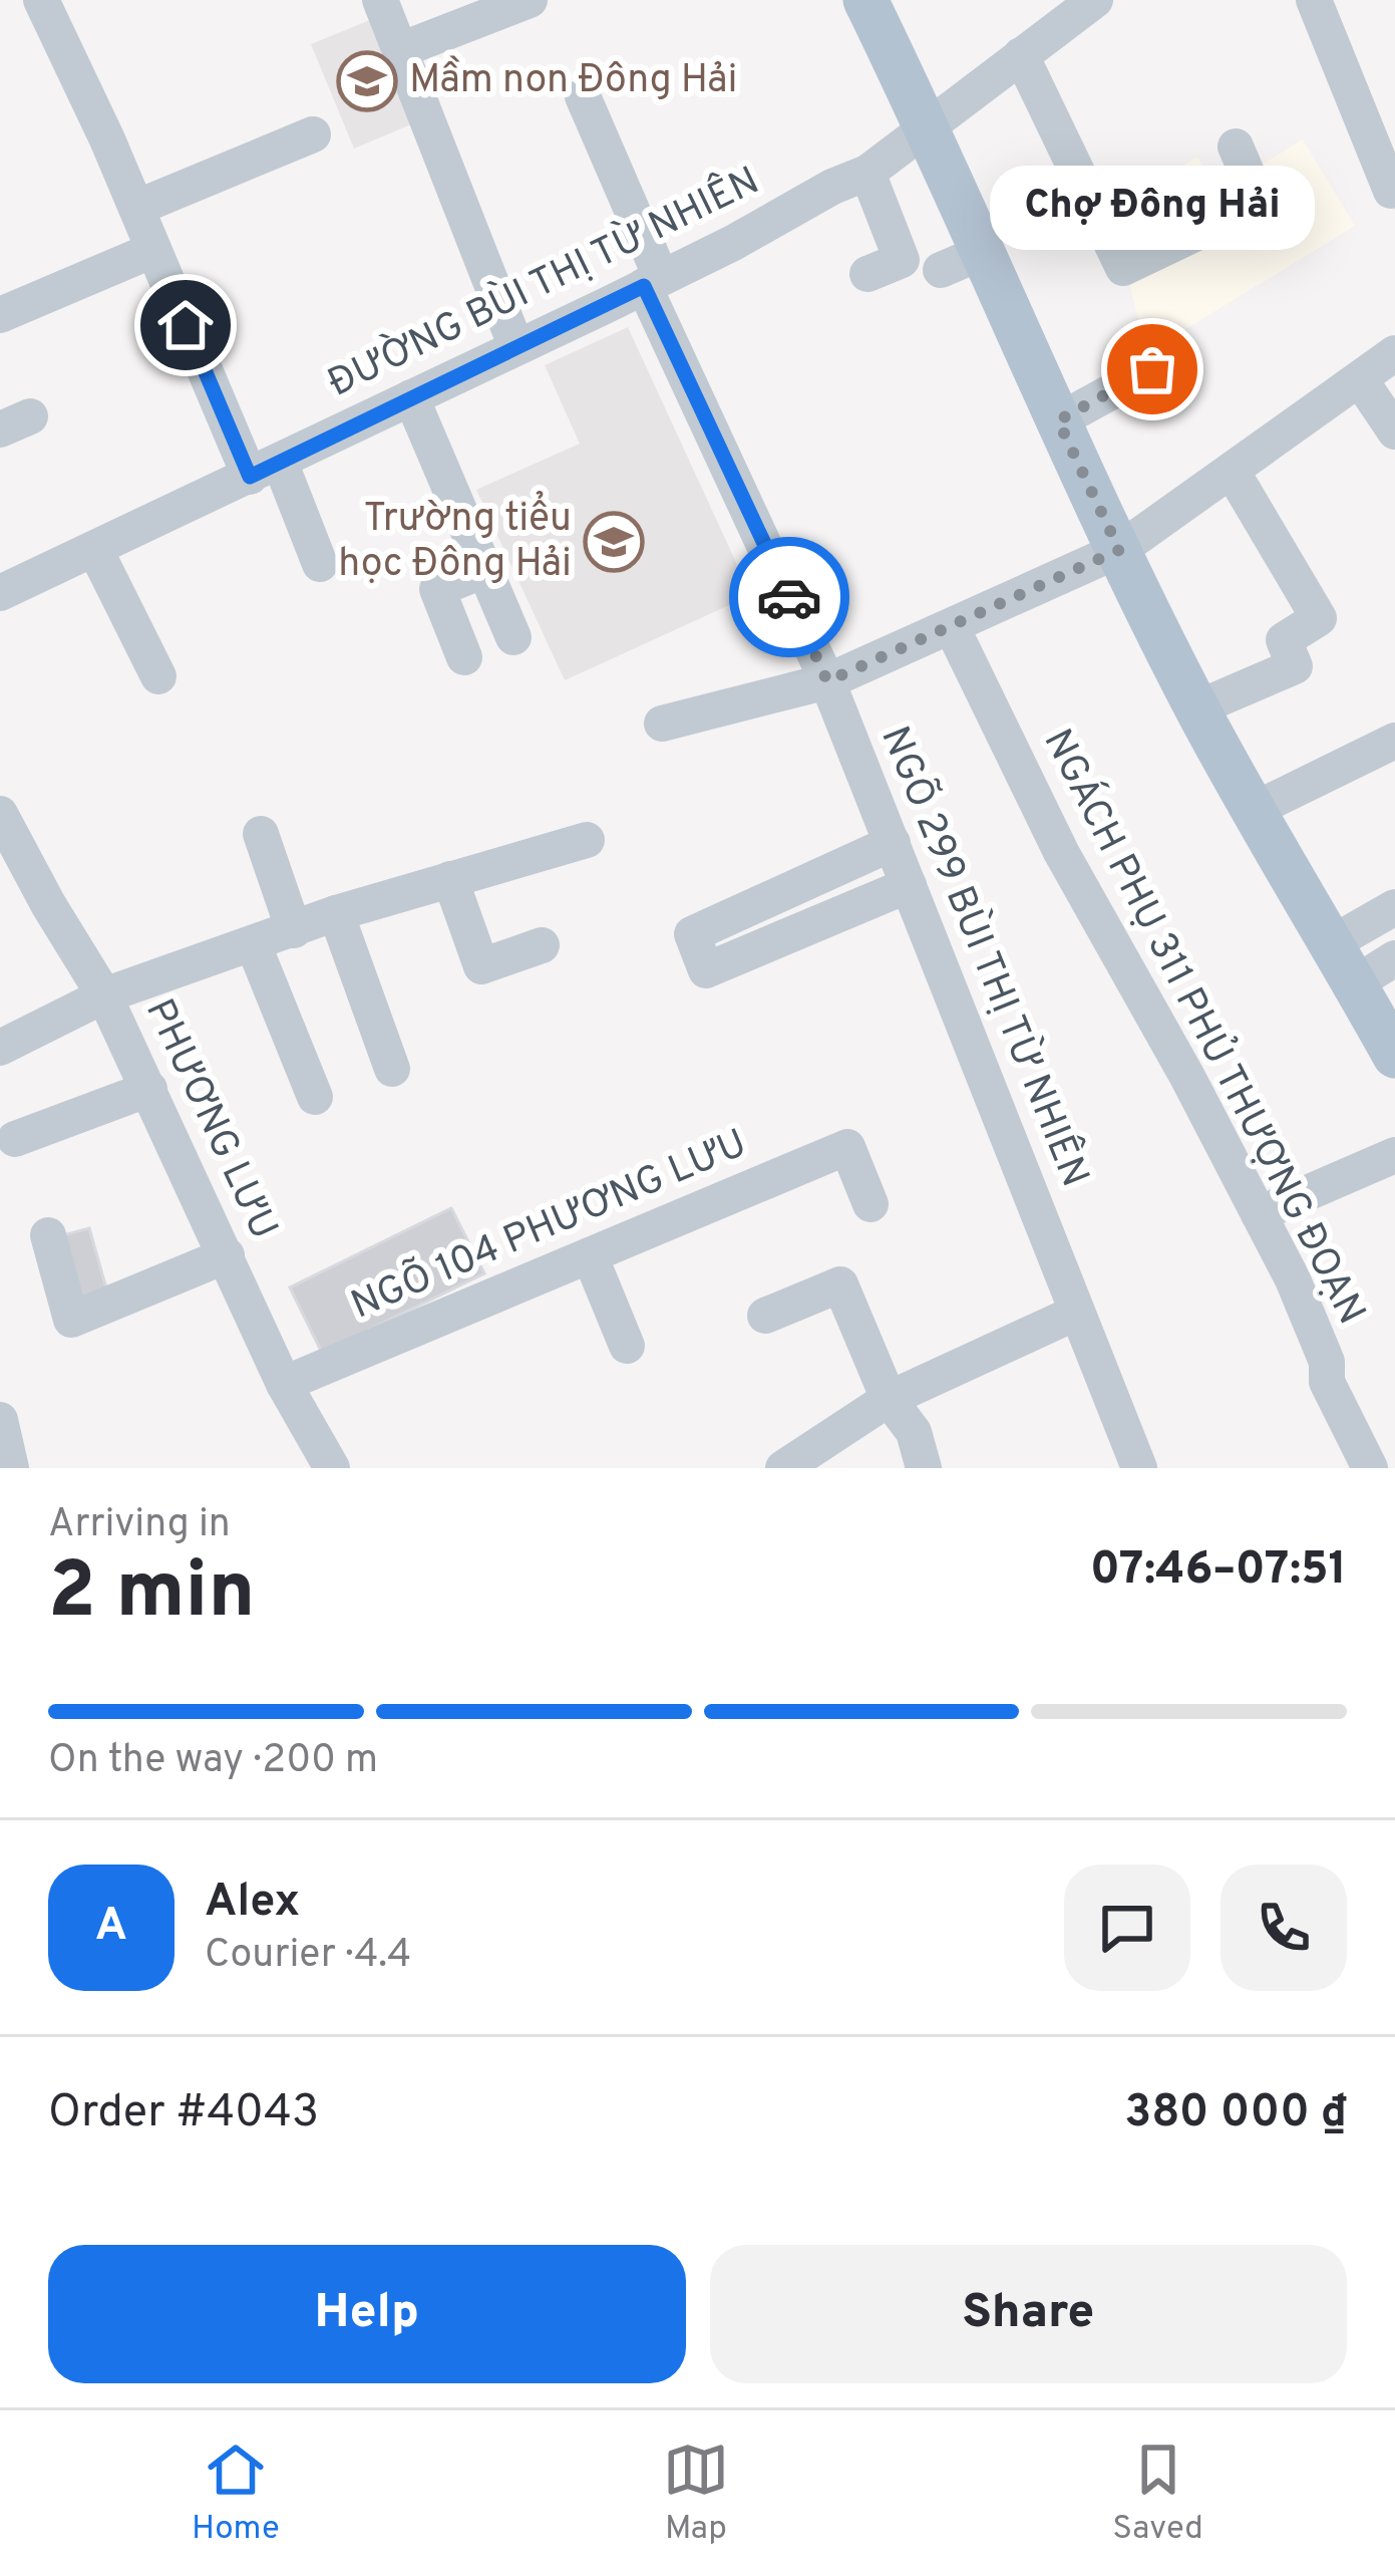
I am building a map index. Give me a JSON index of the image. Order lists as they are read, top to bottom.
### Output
{
  "streets": {
    "street": [
      "ĐƯỜNG BÙI THỊ TỪ NHIÊN",
      "NGÕ 299 BÙI THỊ TỪ NHIÊN",
      "NGÁCH PHỤ 311 PHỦ THƯỢNG ĐOẠN",
      "PHƯƠNG LƯU",
      "NGÕ 104 PHƯƠNG LƯU"
    ]
  },
  "crossings": [
    ["ĐƯỜNG BÙI THỊ TỪ NHIÊN", "NGÕ 299 BÙI THỊ TỪ NHIÊN"],
    ["PHƯƠNG LƯU", "NGÕ 104 PHƯƠNG LƯU"]
  ],
  "places": {
    "school or university": ["Mầm non Đông Hải", "Trường tiểu học Đông Hải"],
    "other": ["Chợ Đông Hải"]
  },
  "page": {
    "bubble": "Chợ Đông Hải",
    "heading": ["2 min", "Arriving in", "07:46–07:51"],
    "panel": [
      "Alex",
      "Courier · 4.4",
      "Order #4043",
      "380 000 ₫"
    ],
    "bar": "On the way · 200 m",
    "round": "A",
    "buttons": ["Help", "Share"],
    "tabs": ["Home", "Map", "Saved"]
  }
}
